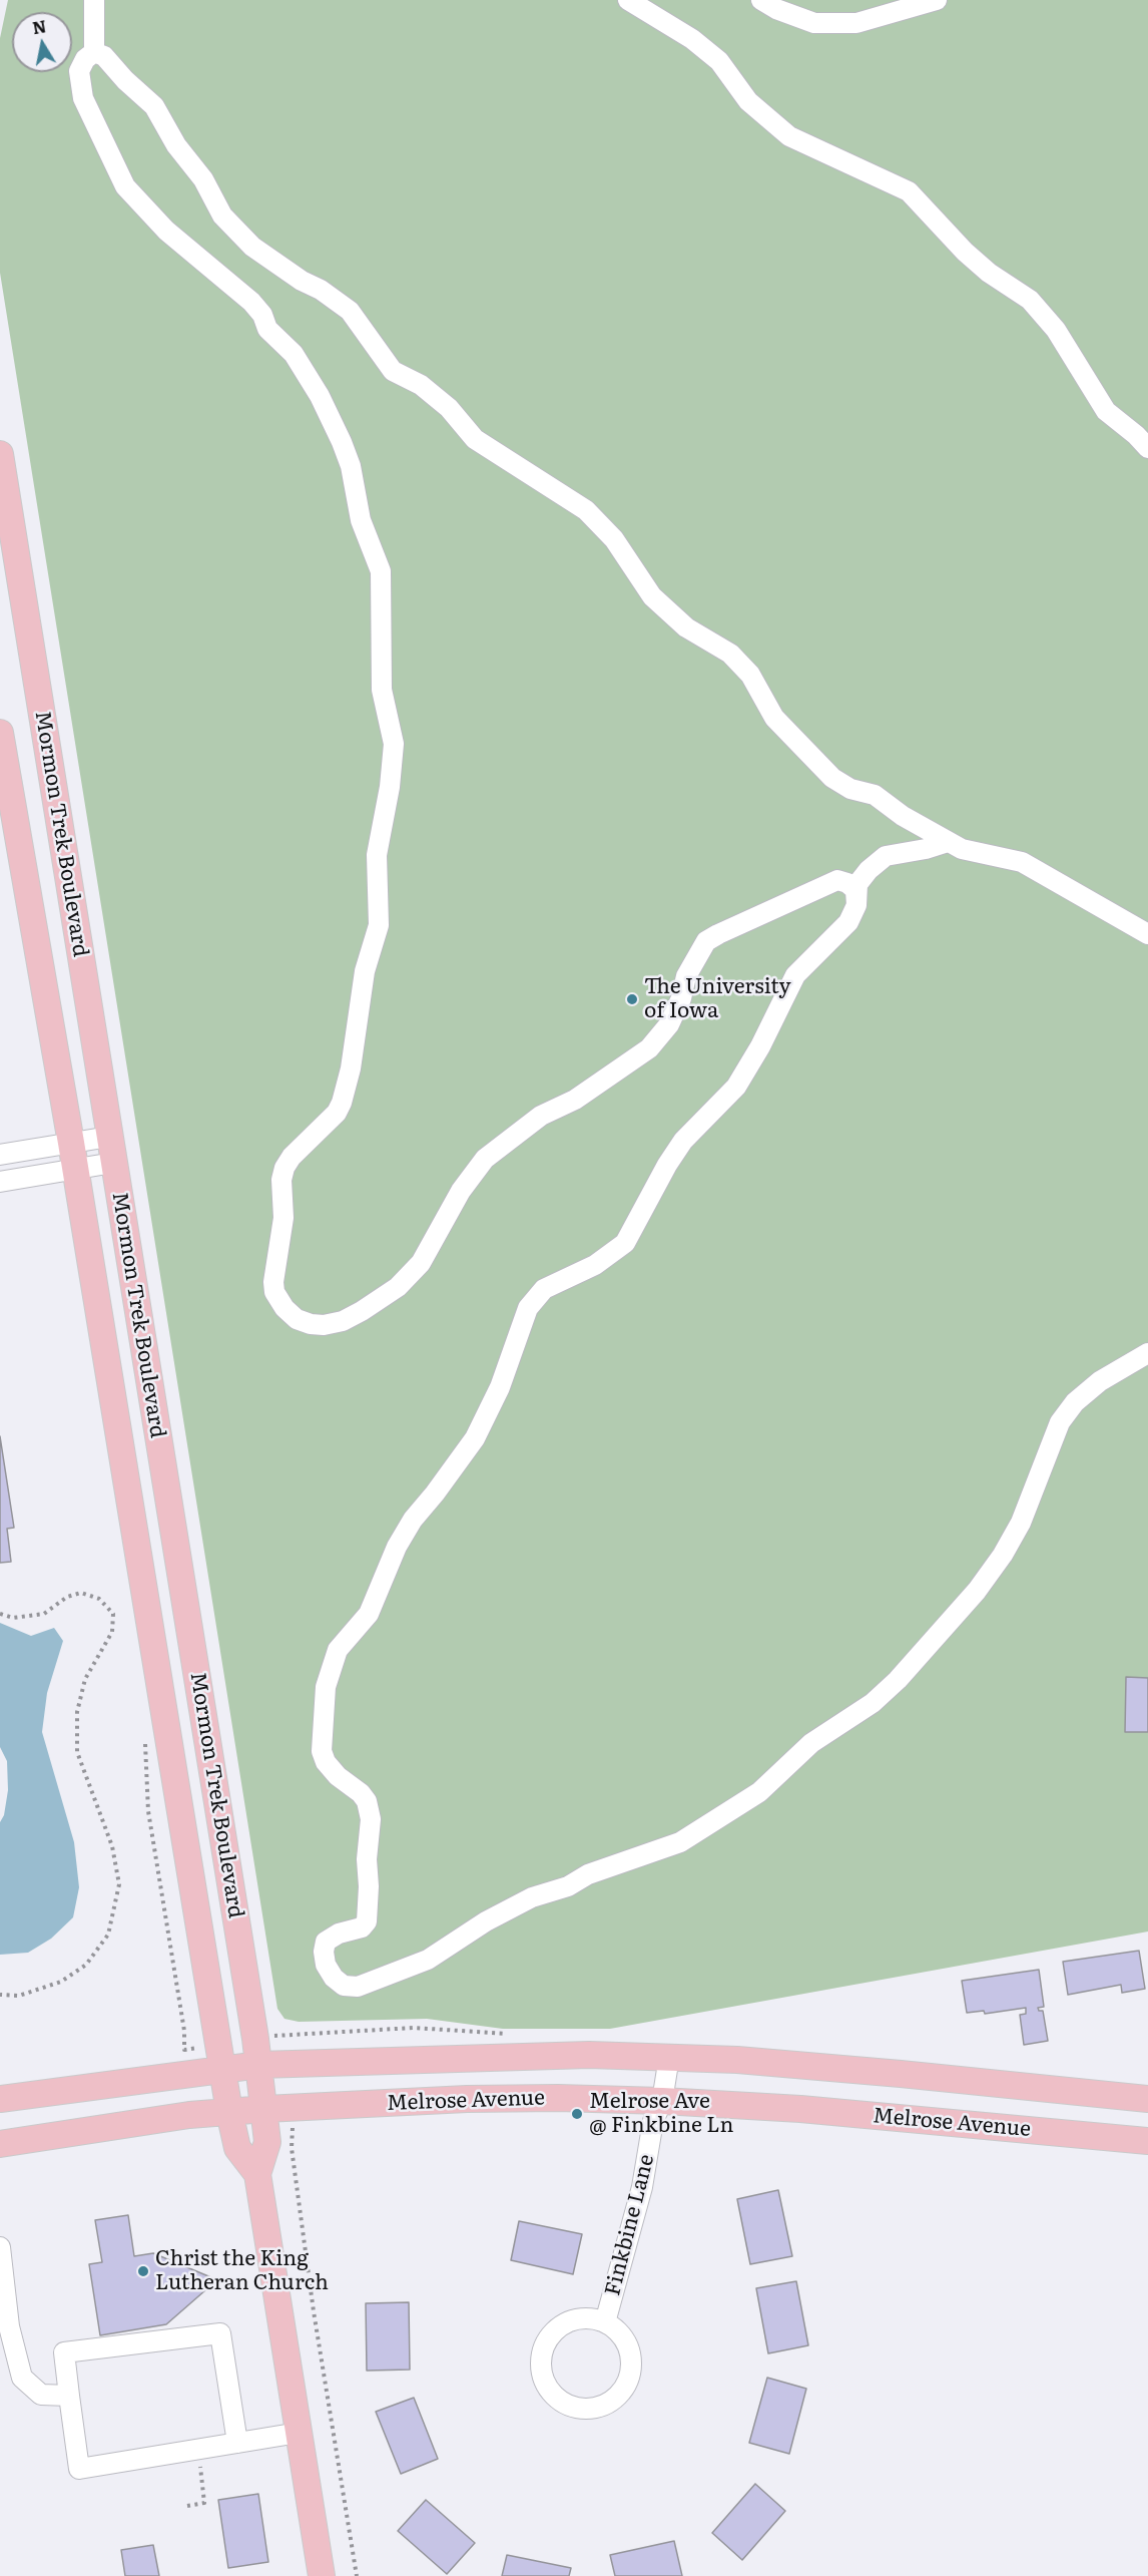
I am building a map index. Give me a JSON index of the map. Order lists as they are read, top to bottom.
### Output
{
  "streets": {
    "main road": ["Mormon Trek Boulevard", "Melrose Avenue"],
    "street": ["Finkbine Lane"]
  },
  "crossings": [
    ["Mormon Trek Boulevard", "Melrose Avenue"],
    ["Melrose Avenue", "Finkbine Lane"]
  ],
  "places": ["The University of Iowa", "Melrose Ave @ Finkbine Ln", "Christ the King Lutheran Church"],
  "north": "top"
}
